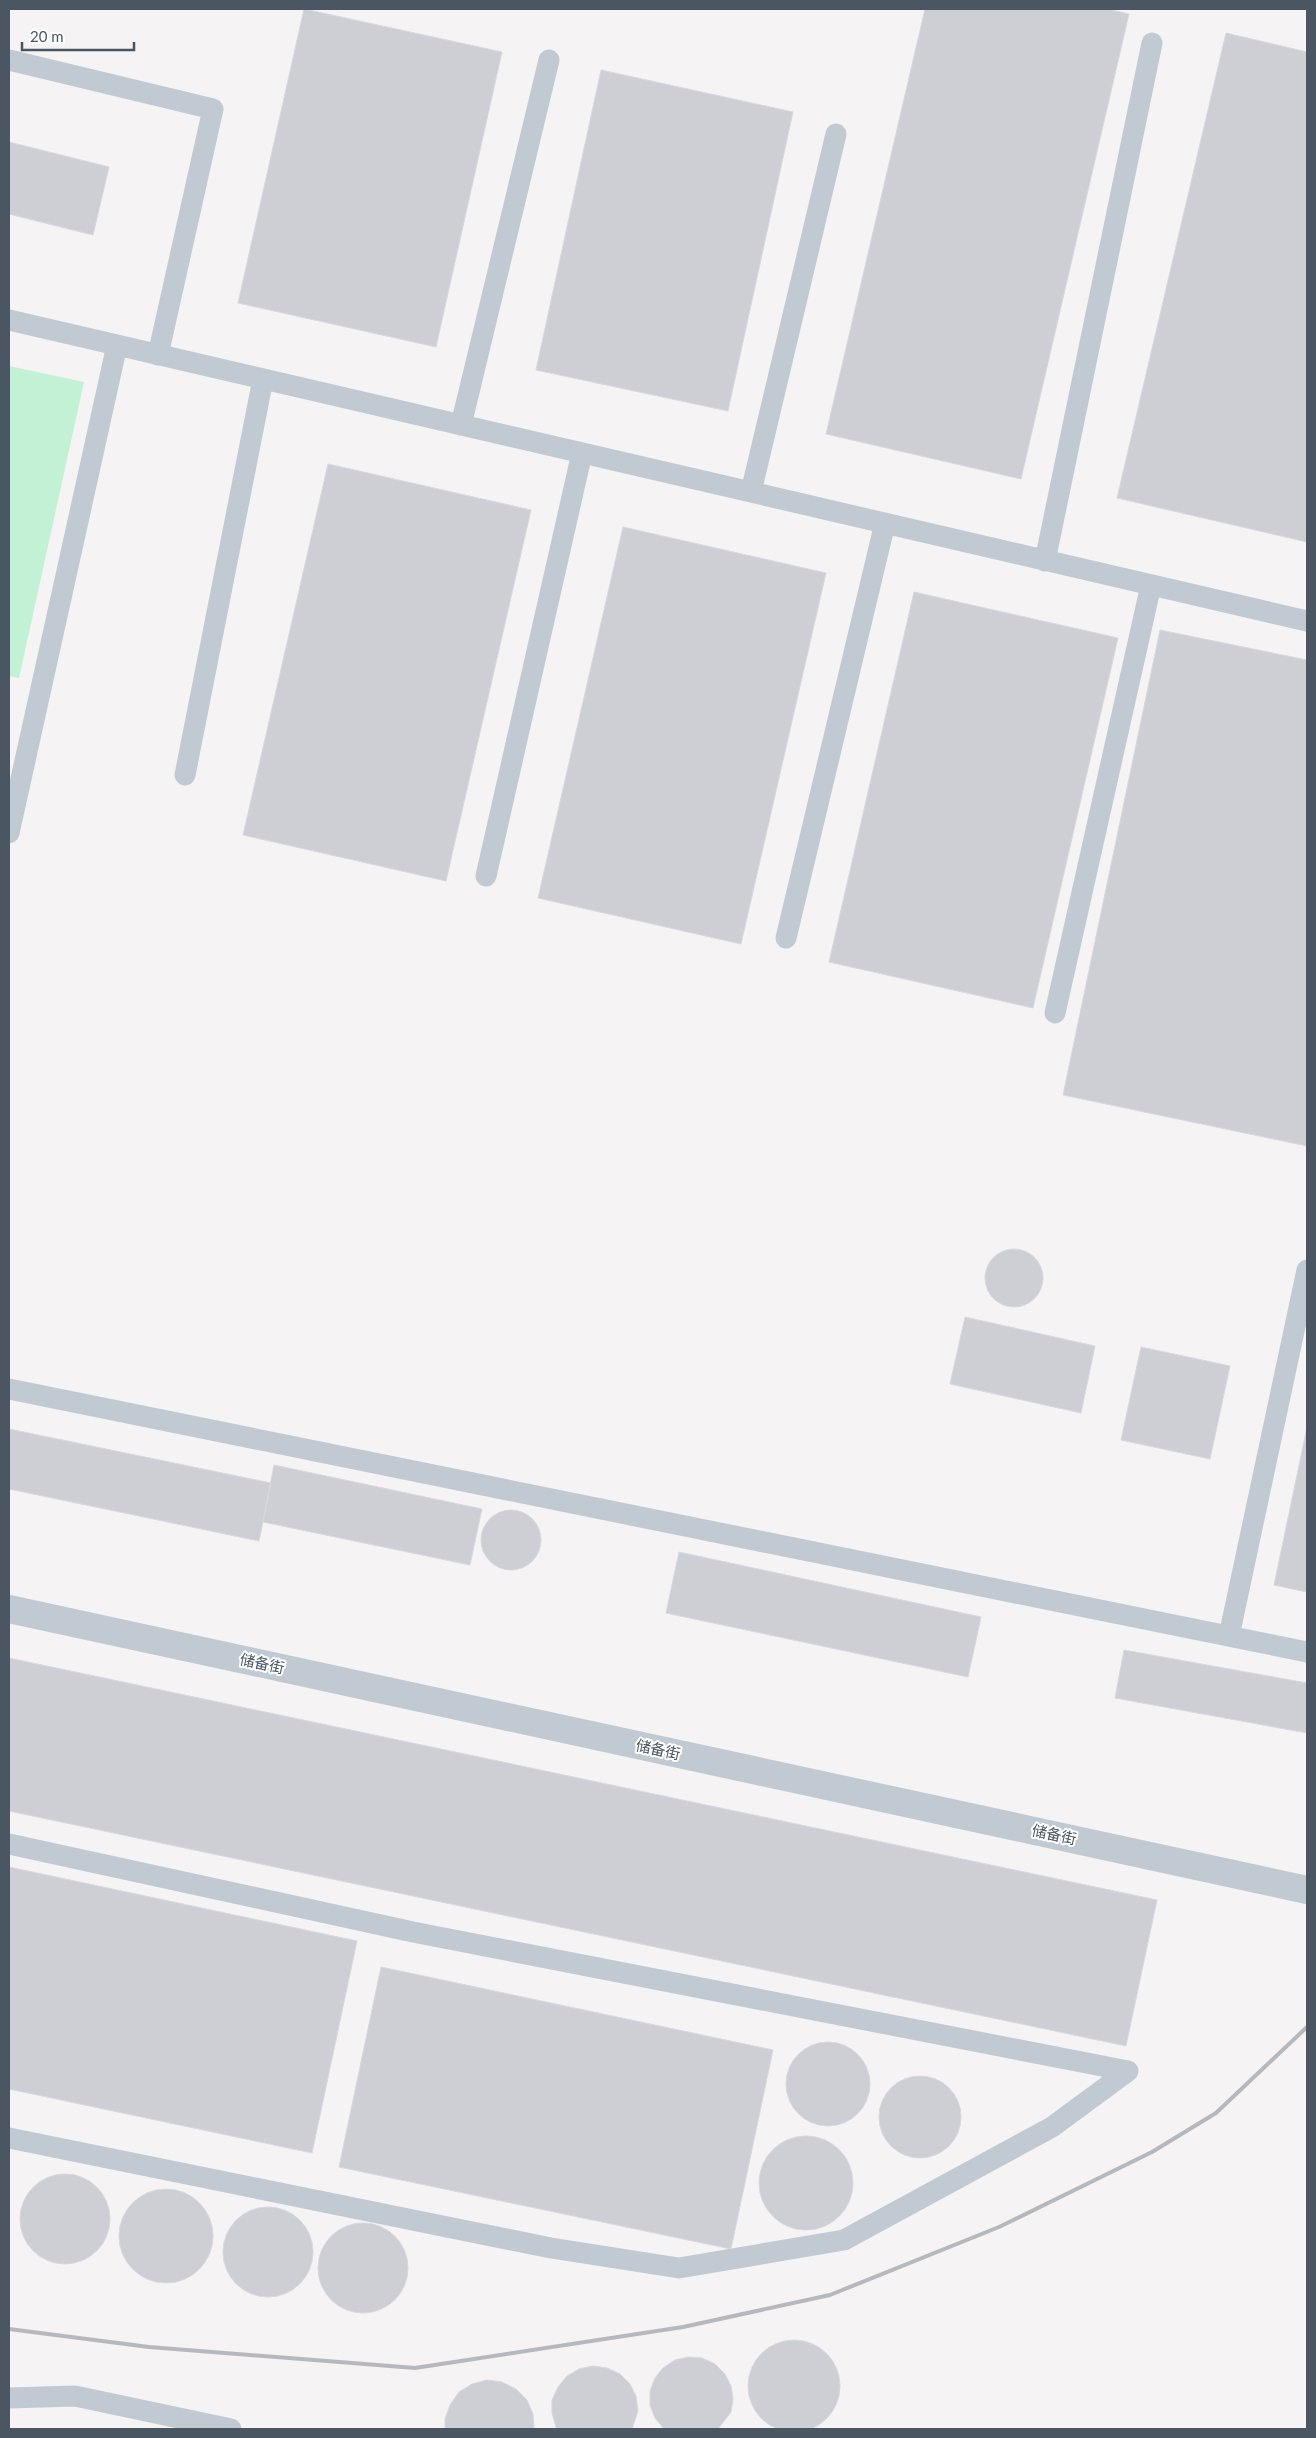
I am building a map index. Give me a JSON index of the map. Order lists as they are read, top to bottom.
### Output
{
  "streets": {
    "street": ["储备街"]
  },
  "scale_bar": "20 m"
}
